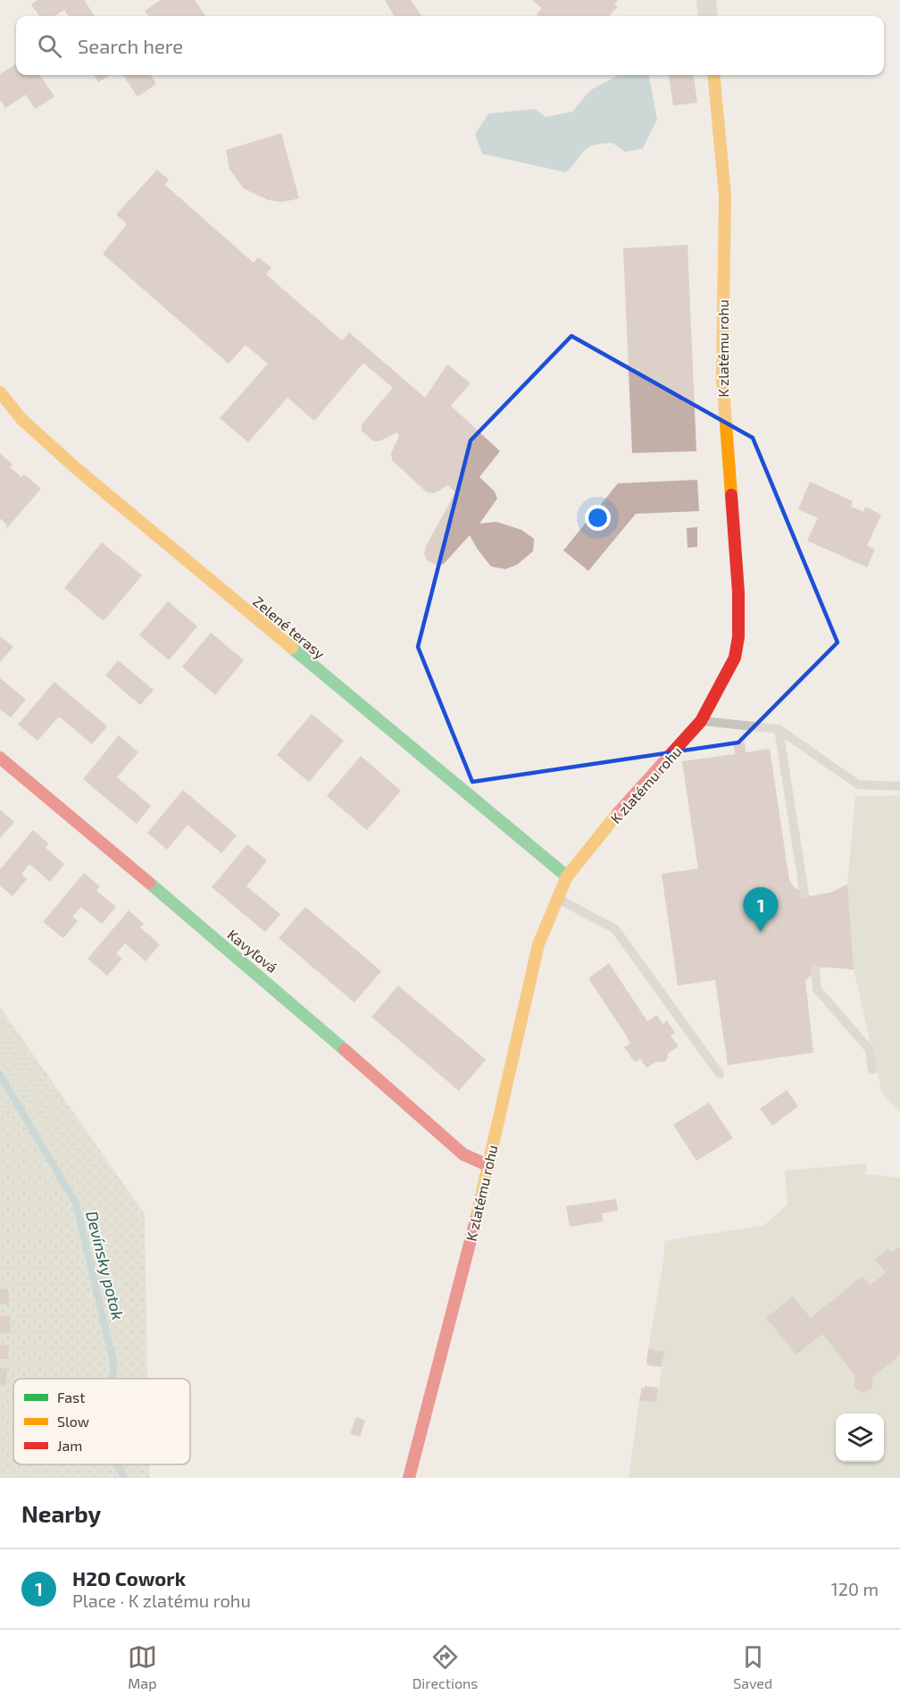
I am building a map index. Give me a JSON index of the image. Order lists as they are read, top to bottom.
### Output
{
  "streets": {
    "street": ["K zlatému rohu", "Zelené terasy", "Kavyľová"]
  },
  "crossings": [
    ["K zlatému rohu", "Zelené terasy"],
    ["K zlatému rohu", "Kavyľová"]
  ],
  "water": ["Devínsky potok"],
  "legend": ["Fast", "Slow", "Jam"],
  "page": {
    "search": "Search here",
    "pins": "1",
    "heading": "Nearby",
    "list": [
      {
        "mark": "1",
        "name": "H2O Cowork",
        "note": "Place · K zlatému rohu",
        "value": "120 m"
      }
    ],
    "nav": ["Map", "Directions", "Saved"]
  }
}
